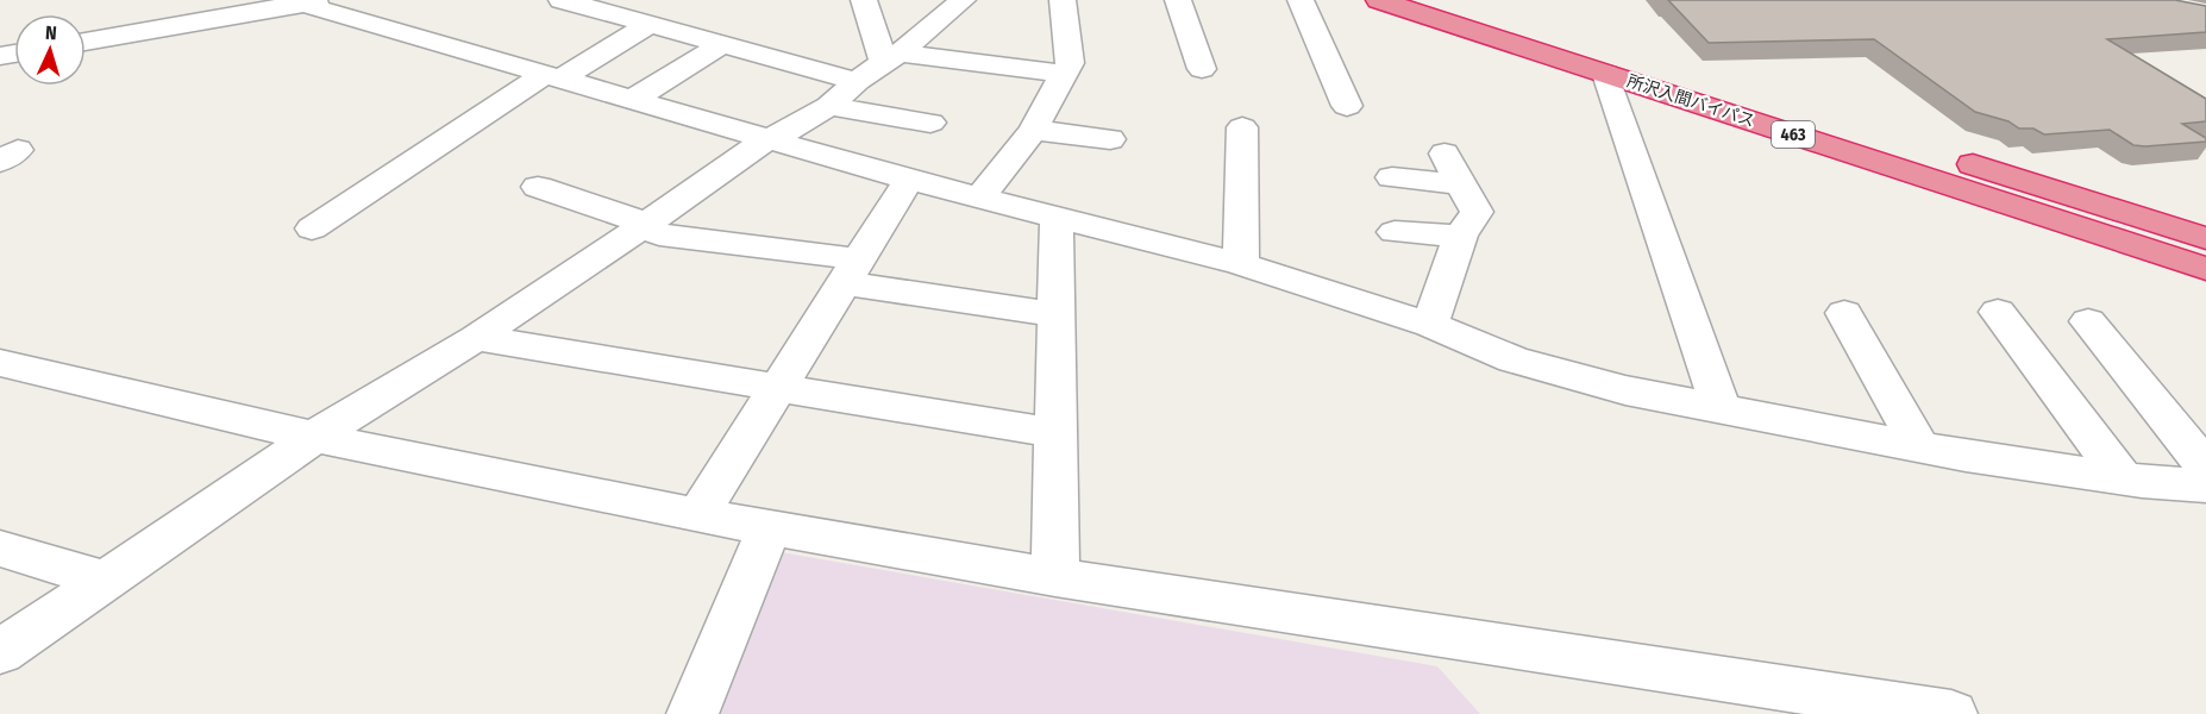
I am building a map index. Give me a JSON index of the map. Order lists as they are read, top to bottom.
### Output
{
  "streets": {
    "highway": ["所沢入間バイパス", "463"]
  },
  "north": "top"
}
